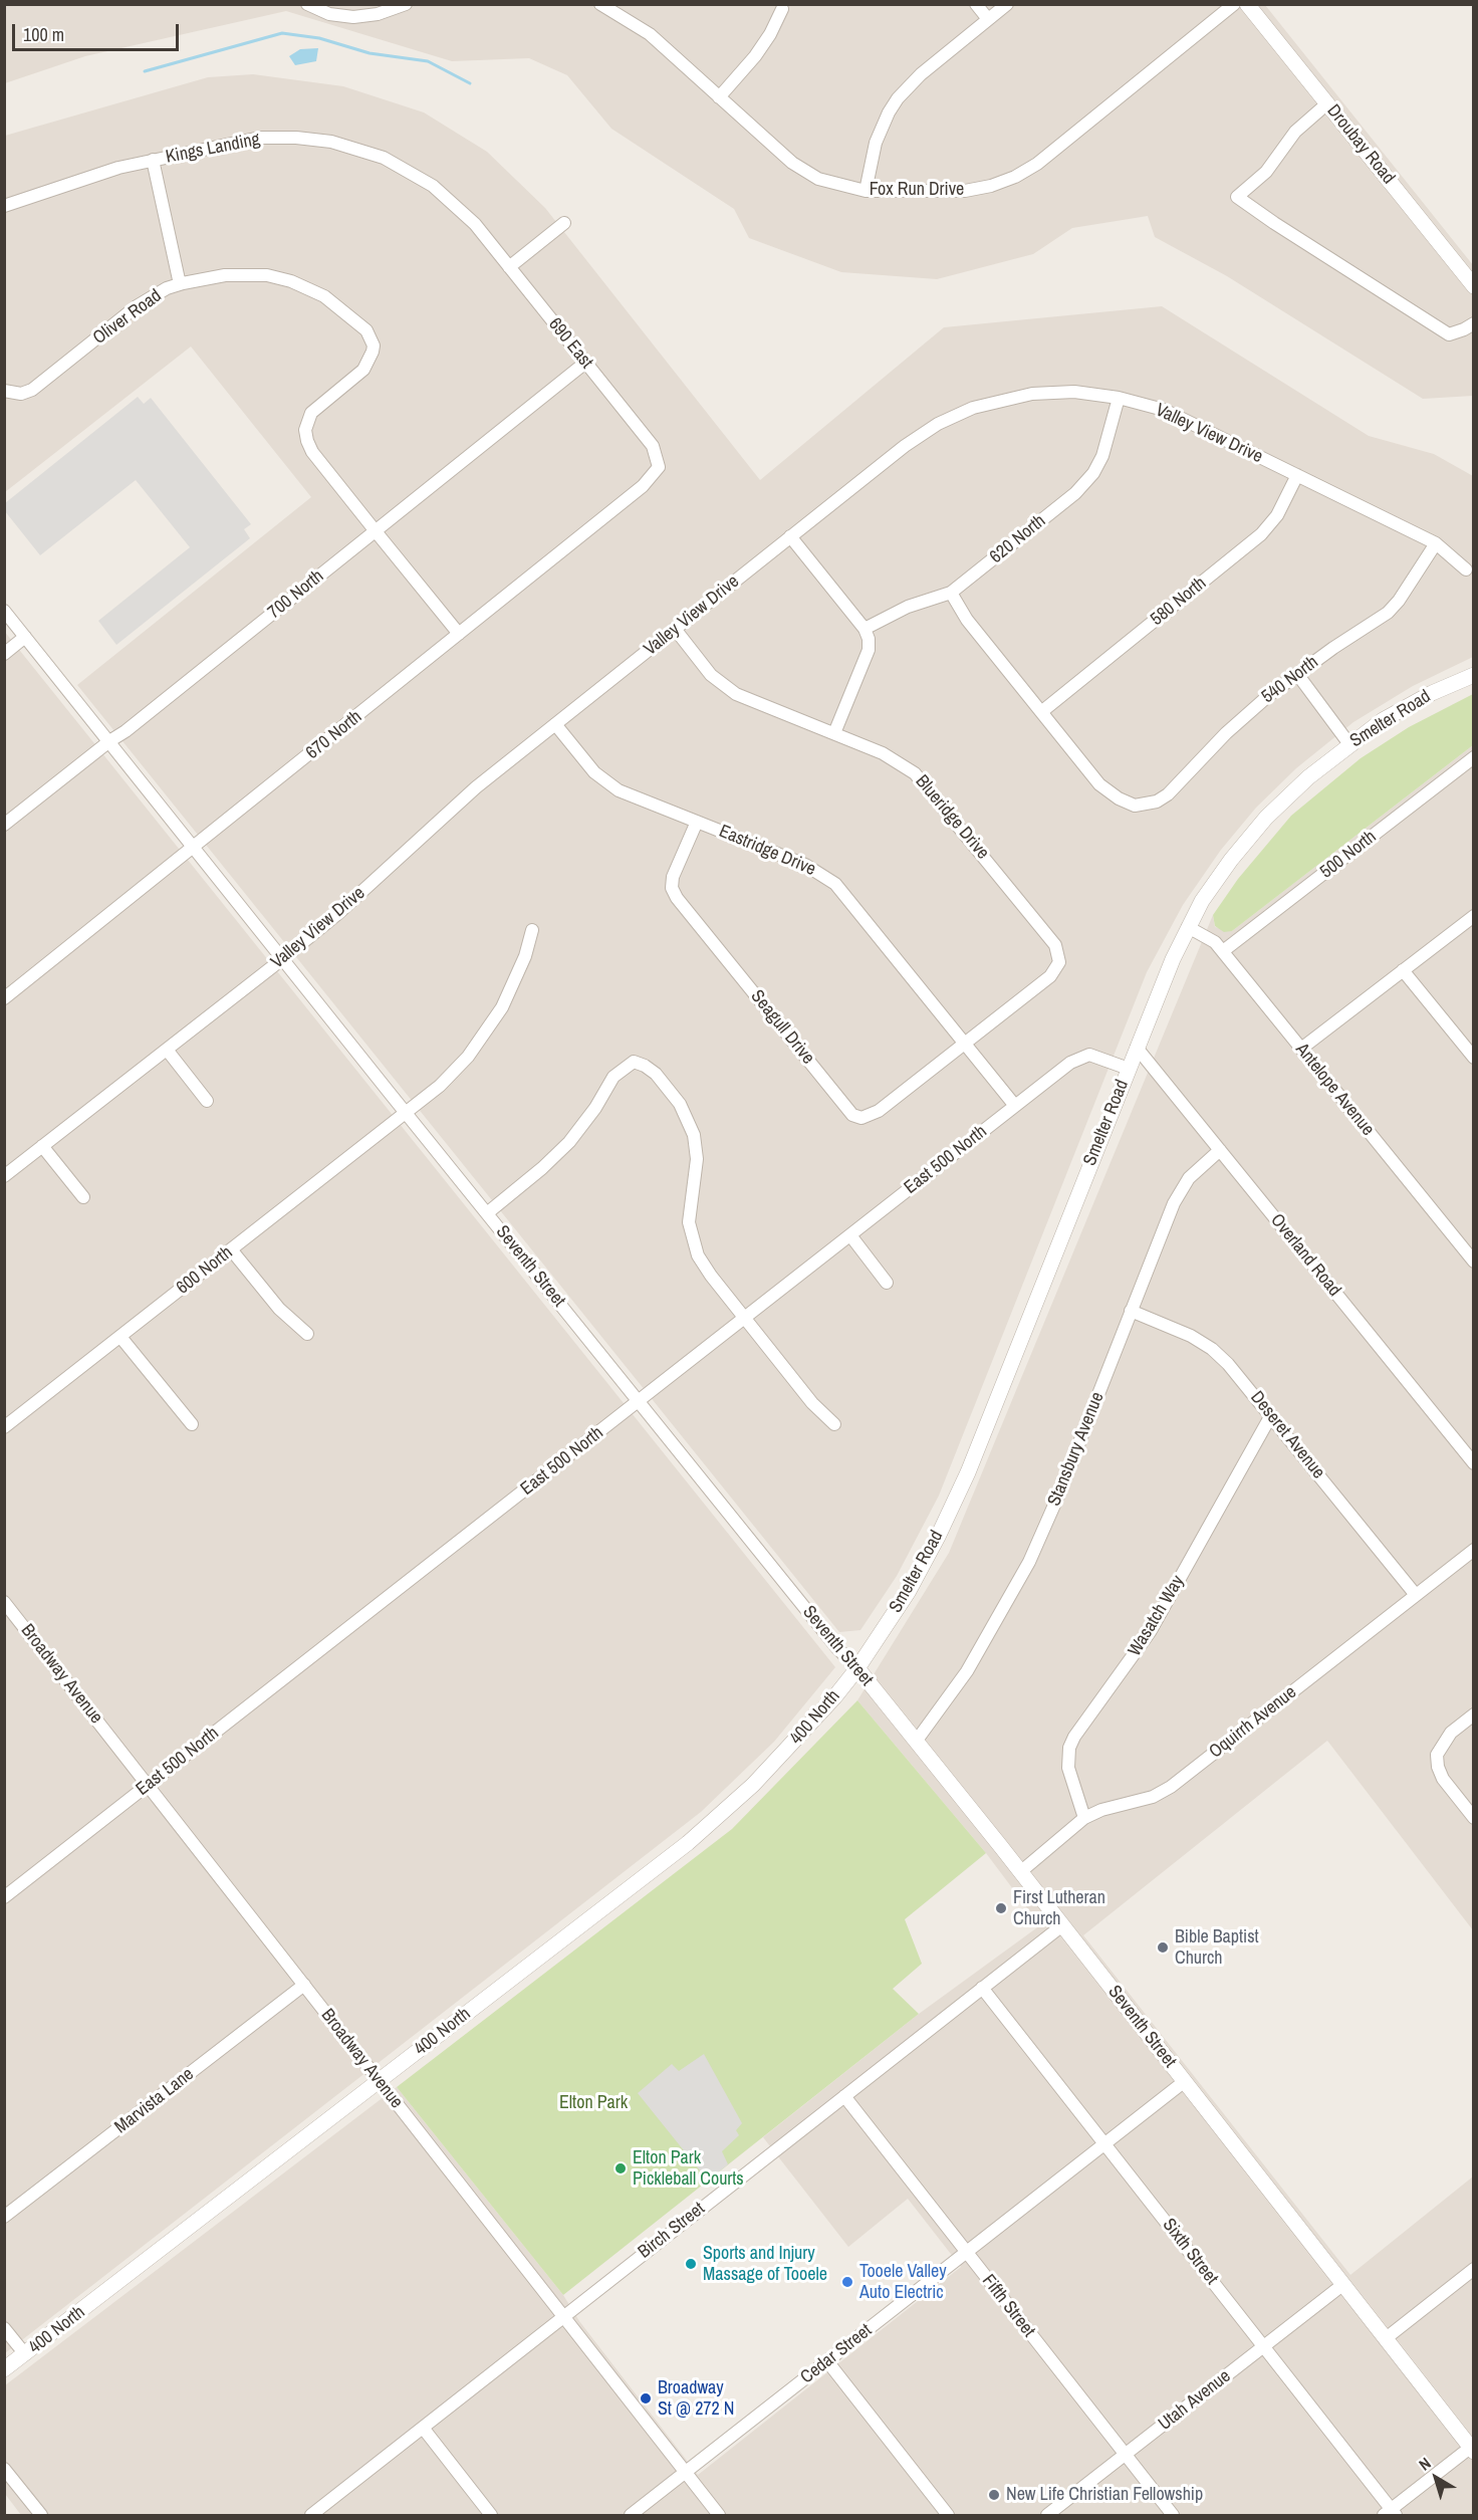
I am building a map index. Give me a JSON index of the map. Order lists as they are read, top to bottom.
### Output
{
  "streets": {
    "street": [
      "Droubay Road",
      "Kings Landing",
      "Fox Run Drive",
      "Oliver Road",
      "690 East",
      "Valley View Drive",
      "620 North",
      "700 North",
      "580 North",
      "540 North",
      "Smelter Road",
      "670 North",
      "Blueridge Drive",
      "Eastridge Drive",
      "500 North",
      "Seagull Drive",
      "Antelope Avenue",
      "East 500 North",
      "Overland Road",
      "Seventh Street",
      "600 North",
      "Deseret Avenue",
      "Stansbury Avenue",
      "Wasatch Way",
      "Broadway Avenue",
      "400 North",
      "Oquirrh Avenue",
      "Marvista Lane",
      "Birch Street",
      "Sixth Street",
      "Fifth Street",
      "Cedar Street",
      "Utah Avenue"
    ]
  },
  "crossings": [
    ["Kings Landing", "690 East"],
    ["Oliver Road", "700 North"],
    ["690 East", "700 North"],
    ["690 East", "670 North"],
    ["Valley View Drive", "620 North"],
    ["Valley View Drive", "580 North"],
    ["Valley View Drive", "540 North"],
    ["Valley View Drive", "Blueridge Drive"],
    ["Valley View Drive", "Eastridge Drive"],
    ["Valley View Drive", "Seventh Street"],
    ["700 North", "Seventh Street"],
    ["580 North", "540 North"],
    ["Smelter Road", "Antelope Avenue"],
    ["Smelter Road", "East 500 North"],
    ["Smelter Road", "Overland Road"],
    ["Smelter Road", "Seventh Street"],
    ["Smelter Road", "400 North"],
    ["670 North", "Seventh Street"],
    ["Blueridge Drive", "Eastridge Drive"],
    ["Blueridge Drive", "Seagull Drive"],
    ["Eastridge Drive", "Seagull Drive"],
    ["Eastridge Drive", "East 500 North"],
    ["500 North", "Antelope Avenue"],
    ["East 500 North", "Seventh Street"],
    ["East 500 North", "Broadway Avenue"],
    ["Overland Road", "Stansbury Avenue"],
    ["Seventh Street", "600 North"],
    ["Seventh Street", "Stansbury Avenue"],
    ["Seventh Street", "400 North"],
    ["Seventh Street", "Oquirrh Avenue"],
    ["Seventh Street", "Birch Street"],
    ["Seventh Street", "Cedar Street"],
    ["Seventh Street", "Utah Avenue"],
    ["Deseret Avenue", "Stansbury Avenue"],
    ["Deseret Avenue", "Wasatch Way"],
    ["Deseret Avenue", "Oquirrh Avenue"],
    ["Wasatch Way", "Oquirrh Avenue"],
    ["Broadway Avenue", "400 North"],
    ["Broadway Avenue", "Marvista Lane"],
    ["Broadway Avenue", "Birch Street"],
    ["Broadway Avenue", "Cedar Street"],
    ["Birch Street", "Sixth Street"],
    ["Birch Street", "Fifth Street"],
    ["Sixth Street", "Cedar Street"],
    ["Sixth Street", "Utah Avenue"],
    ["Fifth Street", "Cedar Street"],
    ["Fifth Street", "Utah Avenue"]
  ],
  "parks": ["Elton Park"],
  "places": [
    "First Lutheran Church",
    "Bible Baptist Church",
    "Elton Park Pickleball Courts",
    "Sports and Injury Massage of Tooele",
    "Tooele Valley Auto Electric",
    "Broadway St @ 272 N",
    "New Life Christian Fellowship"
  ],
  "scale_bar": "100 m",
  "north": "top left"
}
